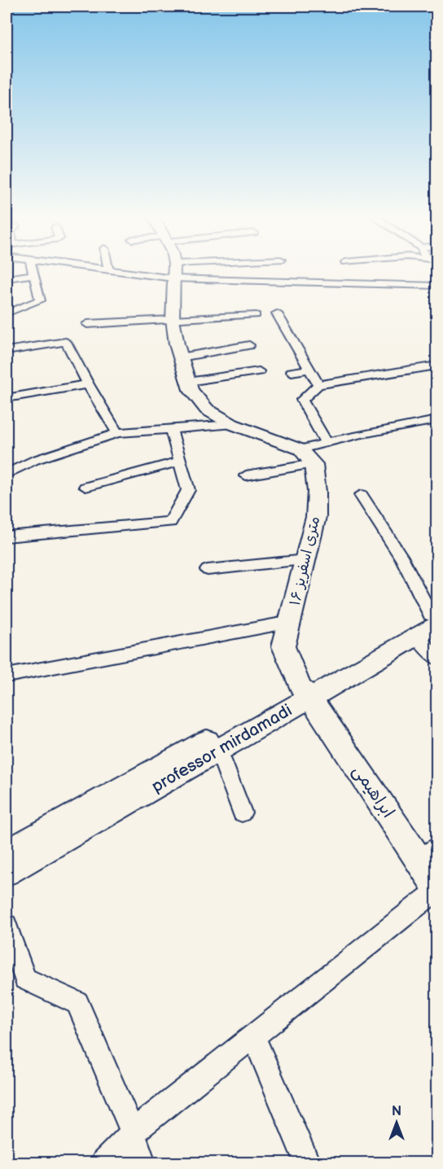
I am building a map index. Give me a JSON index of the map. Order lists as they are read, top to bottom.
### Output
{
  "streets": {
    "street": ["۱۶ متری اسفریز", "professor mirdamadi", "ابراهیمی"]
  },
  "crossings": [
    ["۱۶ متری اسفریز", "professor mirdamadi"],
    ["۱۶ متری اسفریز", "ابراهیمی"],
    ["professor mirdamadi", "ابراهیمی"]
  ],
  "north": "top"
}
